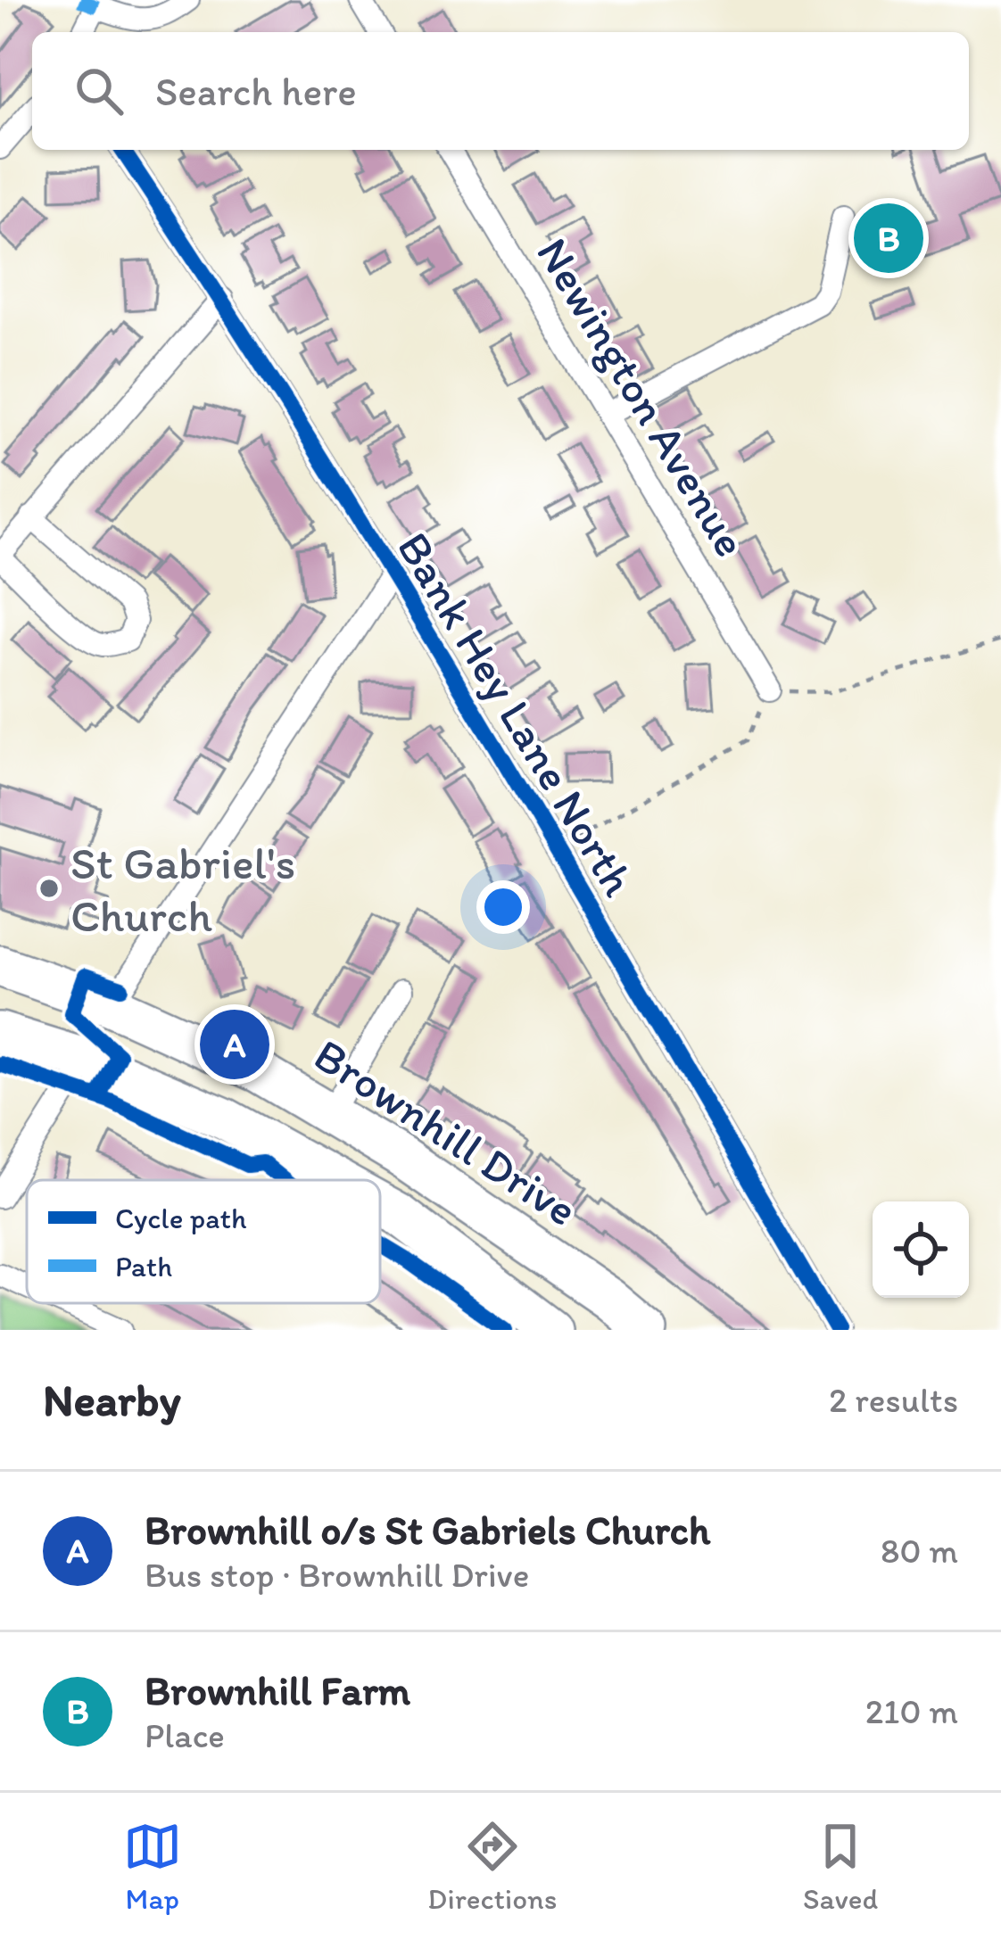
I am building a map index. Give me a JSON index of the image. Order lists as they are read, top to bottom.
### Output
{
  "streets": {
    "highway": ["Brownhill Drive"],
    "street": ["Newington Avenue", "Bank Hey Lane North"]
  },
  "places": ["St Gabriel's Church"],
  "legend": ["Cycle path", "Path"],
  "page": {
    "search": "Search here",
    "pins": ["B", "A"],
    "heading": ["Nearby", "2 results"],
    "list": [
      {
        "mark": "A",
        "name": "Brownhill o/s St Gabriels Church",
        "note": "Bus stop · Brownhill Drive",
        "value": "80 m"
      },
      {
        "mark": "B",
        "name": "Brownhill Farm",
        "note": "Place",
        "value": "210 m"
      }
    ],
    "nav": ["Map", "Directions", "Saved"]
  }
}
